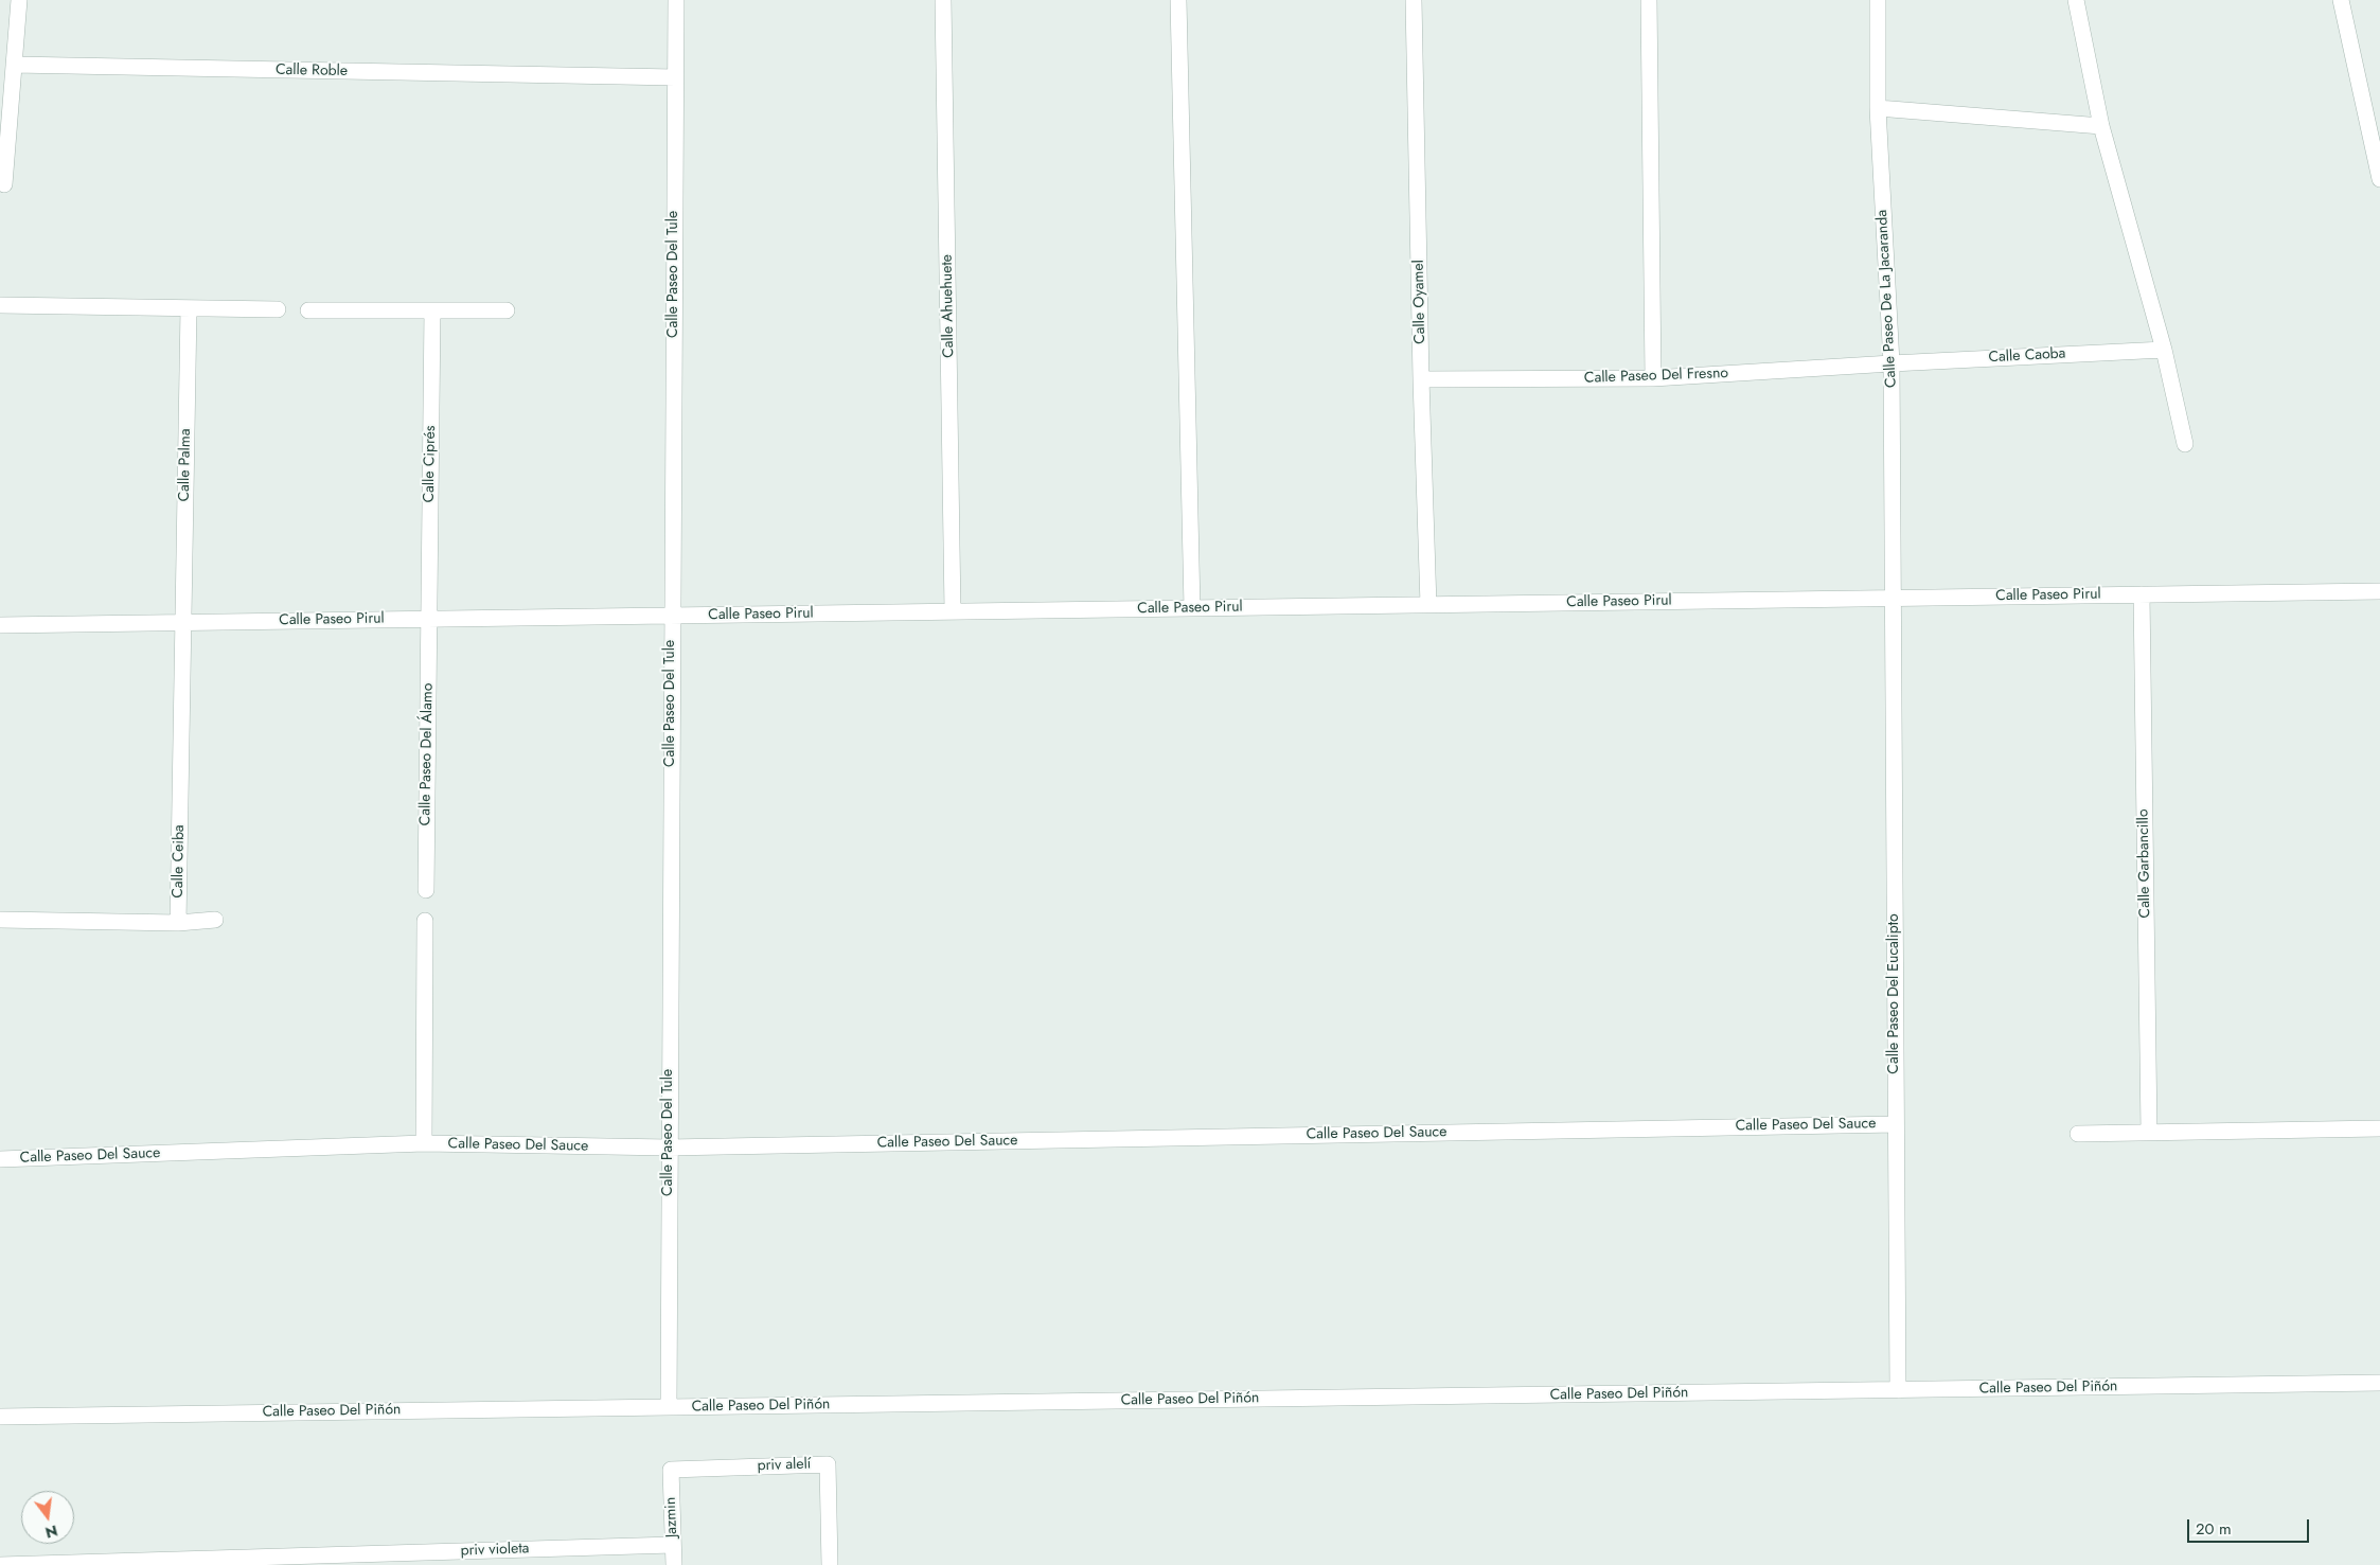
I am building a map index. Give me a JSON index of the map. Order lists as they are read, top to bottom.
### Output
{
  "streets": {
    "street": [
      "Calle Roble",
      "Calle Paseo Del Tule",
      "Calle Paseo De La Jacaranda",
      "Calle Oyamel",
      "Calle Ahuehuete",
      "Calle Caoba",
      "Calle Paseo Del Fresno",
      "Calle Ciprés",
      "Calle Palma",
      "Calle Paseo Pirul",
      "Calle Paseo Del Álamo",
      "Calle Ceiba",
      "Calle Garbancillo",
      "Calle Paseo Del Eucalipto",
      "Calle Paseo Del Sauce",
      "Calle Paseo Del Piñón",
      "priv alelí",
      "Jazmin",
      "priv violeta"
    ]
  },
  "crossings": [
    ["Calle Roble", "Calle Paseo Del Tule"],
    ["Calle Paseo Del Tule", "Calle Paseo Pirul"],
    ["Calle Paseo Del Tule", "Calle Paseo Del Sauce"],
    ["Calle Paseo Del Tule", "Calle Paseo Del Piñón"],
    ["Calle Paseo De La Jacaranda", "Calle Caoba"],
    ["Calle Paseo De La Jacaranda", "Calle Paseo Del Fresno"],
    ["Calle Paseo De La Jacaranda", "Calle Paseo Pirul"],
    ["Calle Paseo De La Jacaranda", "Calle Paseo Del Eucalipto"],
    ["Calle Oyamel", "Calle Paseo Del Fresno"],
    ["Calle Oyamel", "Calle Paseo Pirul"],
    ["Calle Ahuehuete", "Calle Paseo Pirul"],
    ["Calle Caoba", "Calle Paseo Del Fresno"],
    ["Calle Ciprés", "Calle Paseo Pirul"],
    ["Calle Ciprés", "Calle Paseo Del Álamo"],
    ["Calle Palma", "Calle Paseo Pirul"],
    ["Calle Palma", "Calle Ceiba"],
    ["Calle Paseo Pirul", "Calle Paseo Del Álamo"],
    ["Calle Paseo Pirul", "Calle Ceiba"],
    ["Calle Paseo Pirul", "Calle Garbancillo"],
    ["Calle Paseo Pirul", "Calle Paseo Del Eucalipto"],
    ["Calle Paseo Del Eucalipto", "Calle Paseo Del Sauce"],
    ["Calle Paseo Del Eucalipto", "Calle Paseo Del Piñón"],
    ["priv alelí", "Jazmin"],
    ["Jazmin", "priv violeta"]
  ],
  "scale_bar": "20 m",
  "north": "bottom"
}
